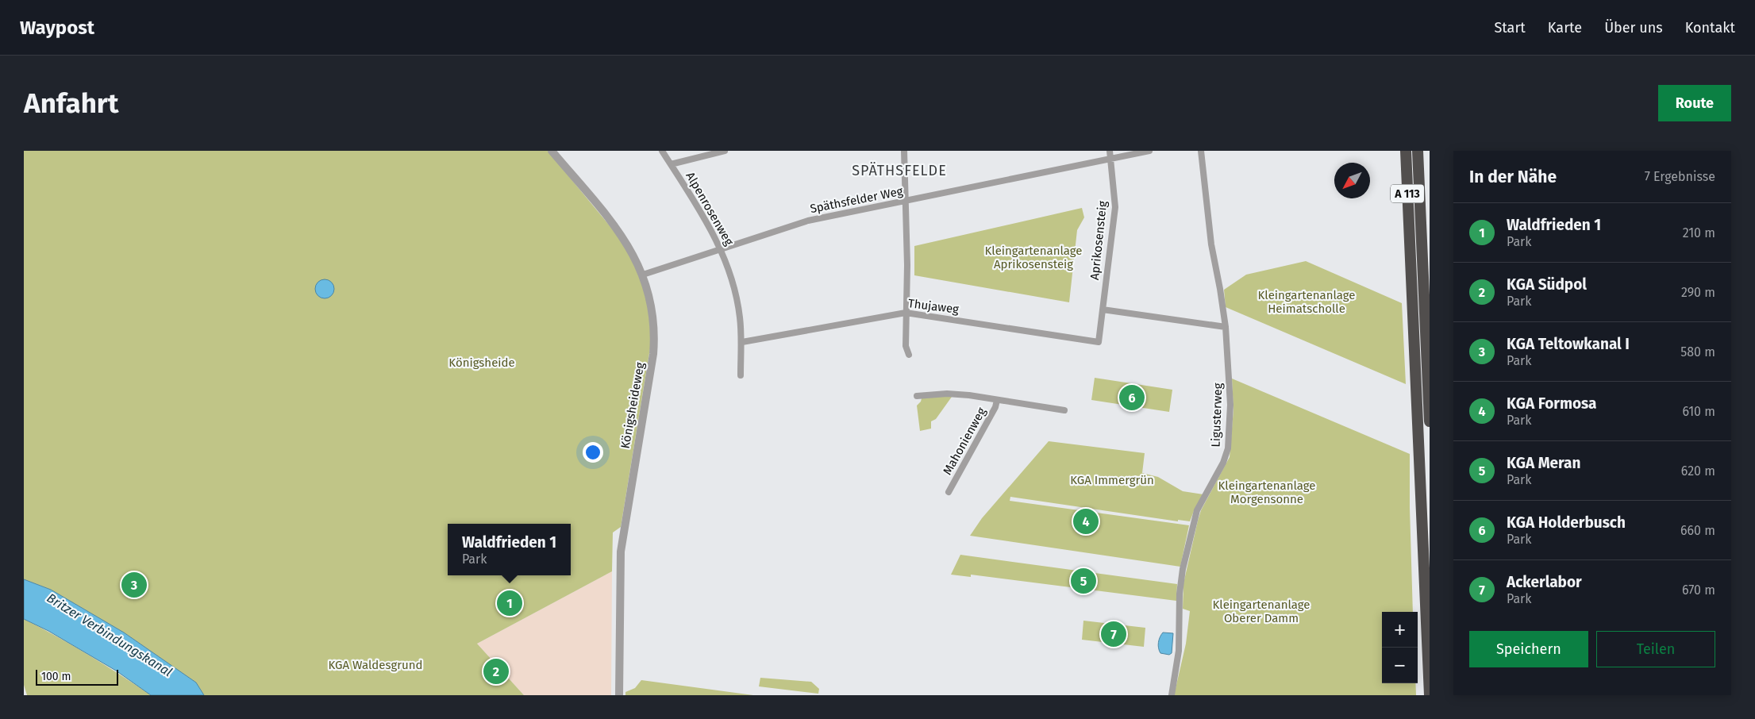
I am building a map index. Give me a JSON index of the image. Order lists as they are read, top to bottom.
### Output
{
  "streets": {
    "highway": ["A 113"],
    "street": [
      "Späthsfelder Weg",
      "Alpenrosenweg",
      "Aprikosensteig",
      "Thujaweg",
      "Königsheideweg",
      "Ligusterweg",
      "Mahonienweg"
    ]
  },
  "crossings": [
    ["Späthsfelder Weg", "Alpenrosenweg"],
    ["Späthsfelder Weg", "Aprikosensteig"],
    ["Späthsfelder Weg", "Königsheideweg"],
    ["Alpenrosenweg", "Thujaweg"],
    ["Aprikosensteig", "Thujaweg"]
  ],
  "districts": ["SPÄTHSFELDE"],
  "water": ["Britzer Verbindungskanal"],
  "parks": [
    "Kleingartenanlage Aprikosensteig",
    "Kleingartenanlage Heimatscholle",
    "Königsheide",
    "KGA Immergrün",
    "Kleingartenanlage Morgensonne",
    "Kleingartenanlage Oberer Damm",
    "KGA Waldesgrund"
  ],
  "scale_bar": "100 m",
  "north": "bottom left",
  "page": {
    "header": "Waypost",
    "nav": [
      "Start",
      "Karte",
      "Über uns",
      "Kontakt"
    ],
    "buttons": [
      "Route",
      ["Speichern", "Teilen"]
    ],
    "title": "Anfahrt",
    "heading": ["In der Nähe", "7 Ergebnisse"],
    "list": [
      {
        "mark": "1",
        "name": "Waldfrieden 1",
        "note": "Park",
        "value": "210 m"
      },
      {
        "mark": "2",
        "name": "KGA Südpol",
        "note": "Park",
        "value": "290 m"
      },
      {
        "mark": "3",
        "name": "KGA Teltowkanal I",
        "note": "Park",
        "value": "580 m"
      },
      {
        "mark": "4",
        "name": "KGA Formosa",
        "note": "Park",
        "value": "610 m"
      },
      {
        "mark": "5",
        "name": "KGA Meran",
        "note": "Park",
        "value": "620 m"
      },
      {
        "mark": "6",
        "name": "KGA Holderbusch",
        "note": "Park",
        "value": "660 m"
      },
      {
        "mark": "7",
        "name": "Ackerlabor",
        "note": "Park",
        "value": "670 m"
      }
    ],
    "pins": [
      "6",
      "4",
      "5",
      "3",
      "1",
      "7",
      "2"
    ],
    "popup": ["Waldfrieden 1", "Park"],
    "map_buttons": ["+", "−"],
    "scale": "100 m"
  }
}
